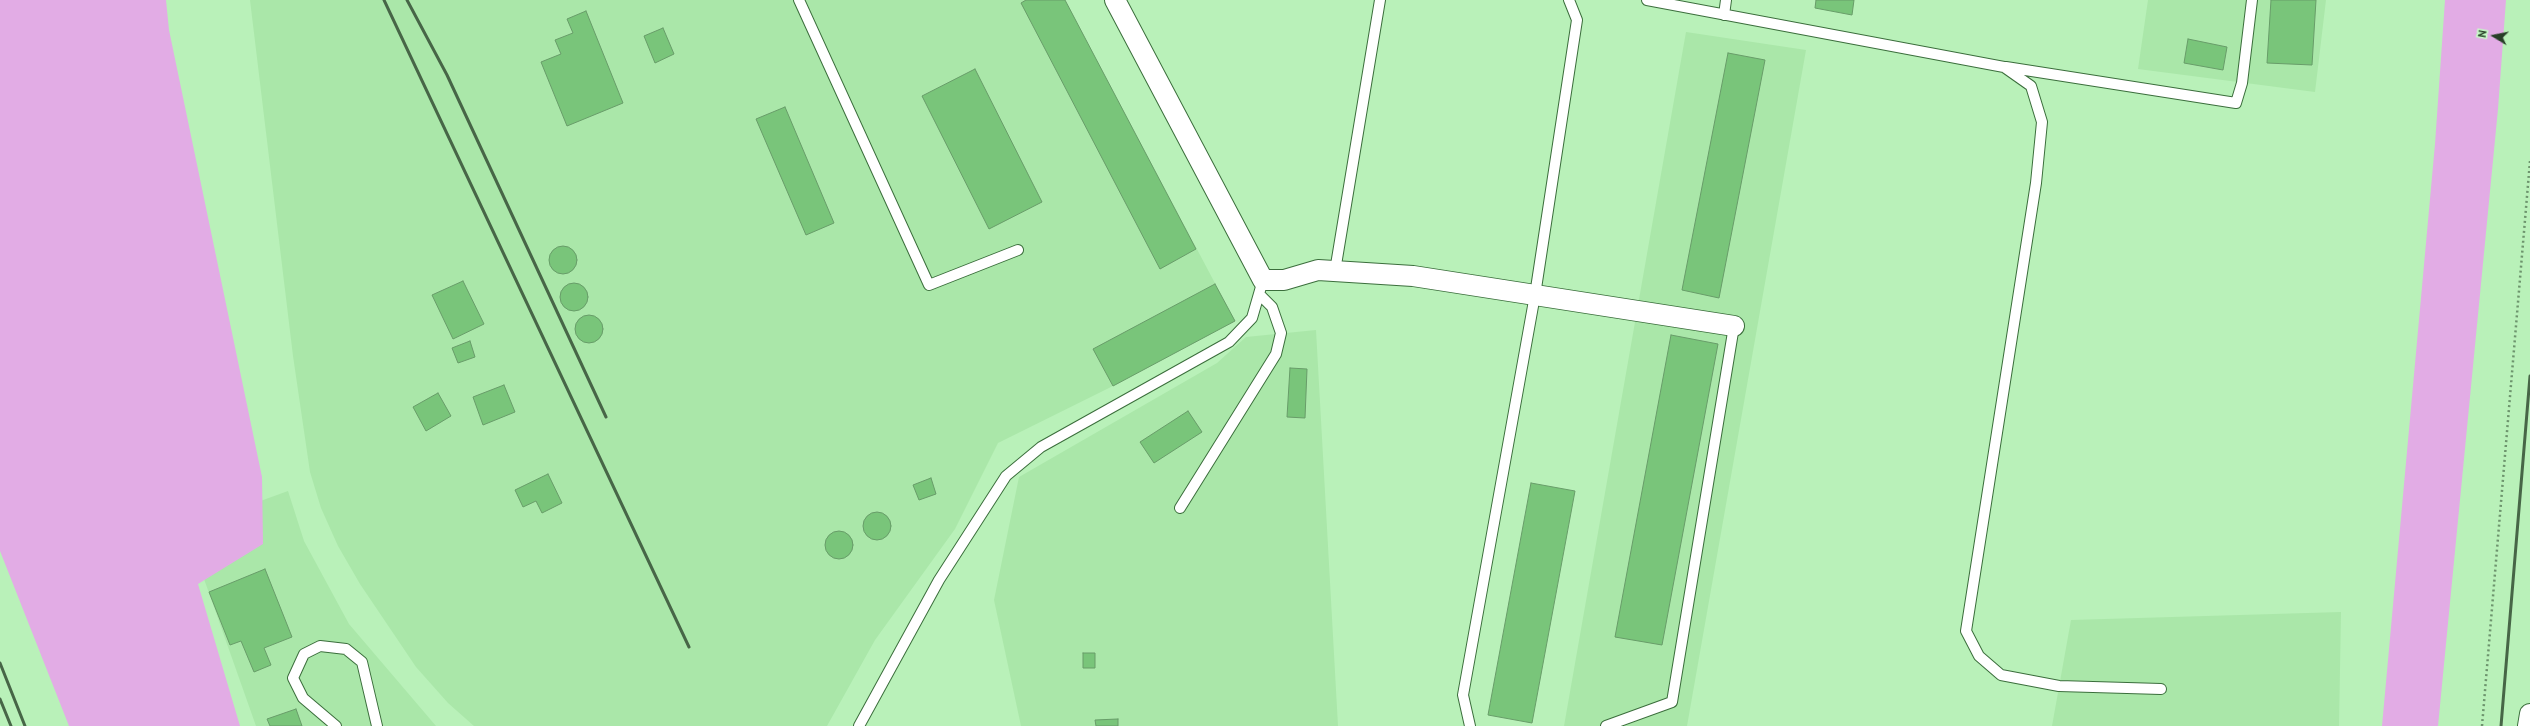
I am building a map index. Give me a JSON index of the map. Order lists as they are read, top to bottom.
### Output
{
  "north": "left"
}
